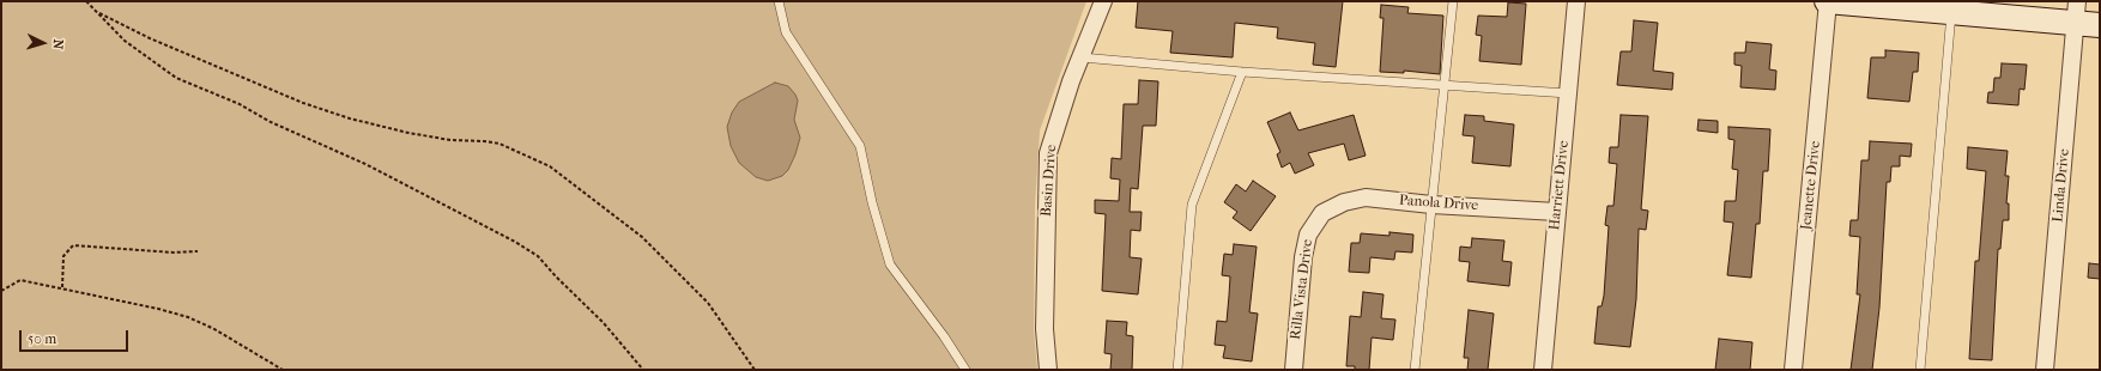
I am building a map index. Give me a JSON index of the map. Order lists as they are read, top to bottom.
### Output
{
  "streets": {
    "street": [
      "Basin Drive",
      "Harriett Drive",
      "Jeanette Drive",
      "Linda Drive",
      "Panola Drive",
      "Rilla Vista Drive"
    ]
  },
  "crossings": [
    ["Harriett Drive", "Panola Drive"],
    ["Panola Drive", "Rilla Vista Drive"]
  ],
  "scale_bar": "50 m",
  "north": "right"
}
